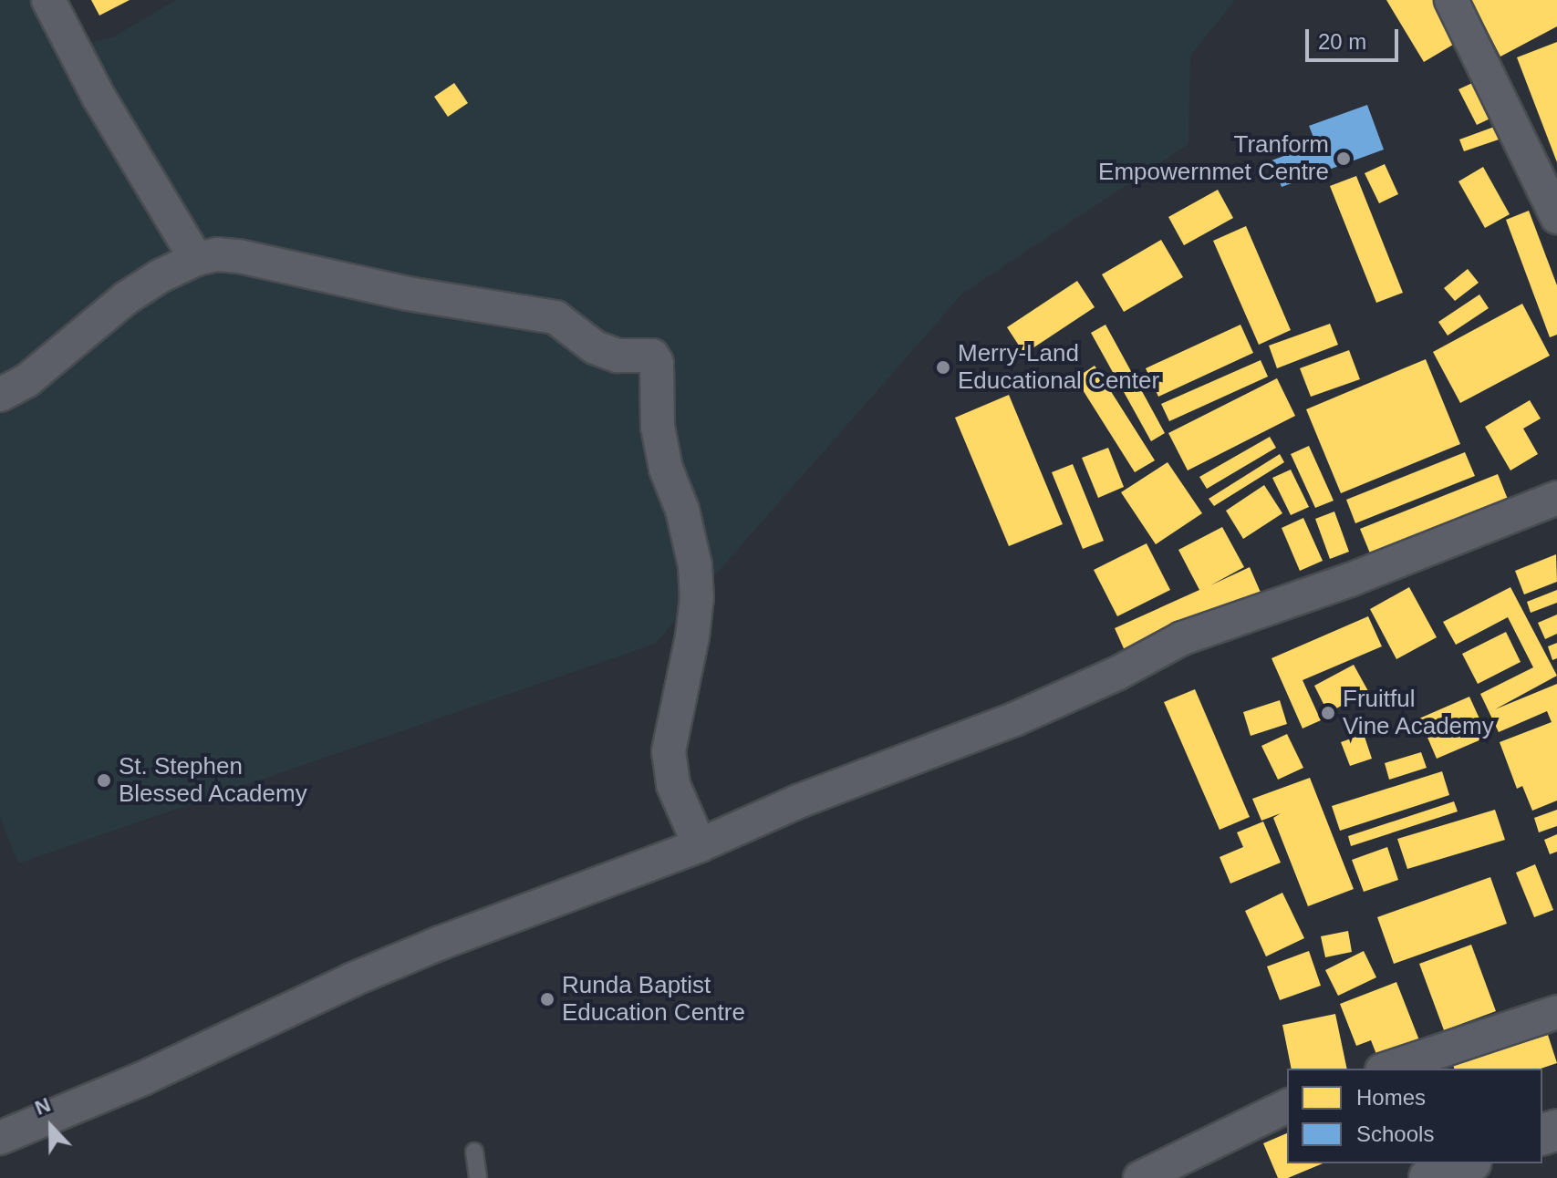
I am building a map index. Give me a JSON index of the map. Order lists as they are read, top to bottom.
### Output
{
  "places": [
    "Tranform Empowernmet Centre",
    "Merry-Land Educational Center",
    "Fruitful Vine Academy",
    "St. Stephen Blessed Academy",
    "Runda Baptist Education Centre"
  ],
  "legend": ["Homes", "Schools"],
  "scale_bar": "20 m",
  "north": "top"
}
